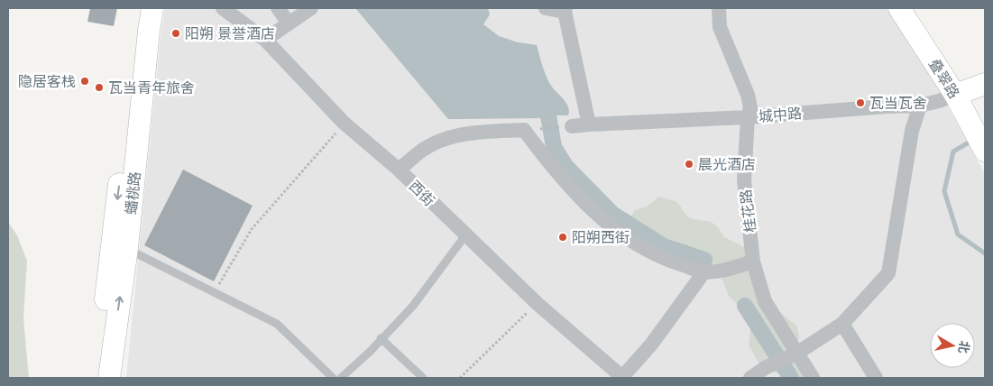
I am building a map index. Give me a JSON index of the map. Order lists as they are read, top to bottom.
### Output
{
  "streets": {
    "main road": ["叠翠路", "城中路", "蟠桃路"],
    "street": ["西街", "桂花路"]
  },
  "crossings": [
    ["叠翠路", "城中路"],
    ["城中路", "桂花路"]
  ],
  "places": [
    "阳朔 景誉酒店",
    "隐居客栈",
    "瓦当青年旅舍",
    "瓦当瓦舍",
    "晨光酒店",
    "阳朔西街"
  ],
  "north": "right"
}
